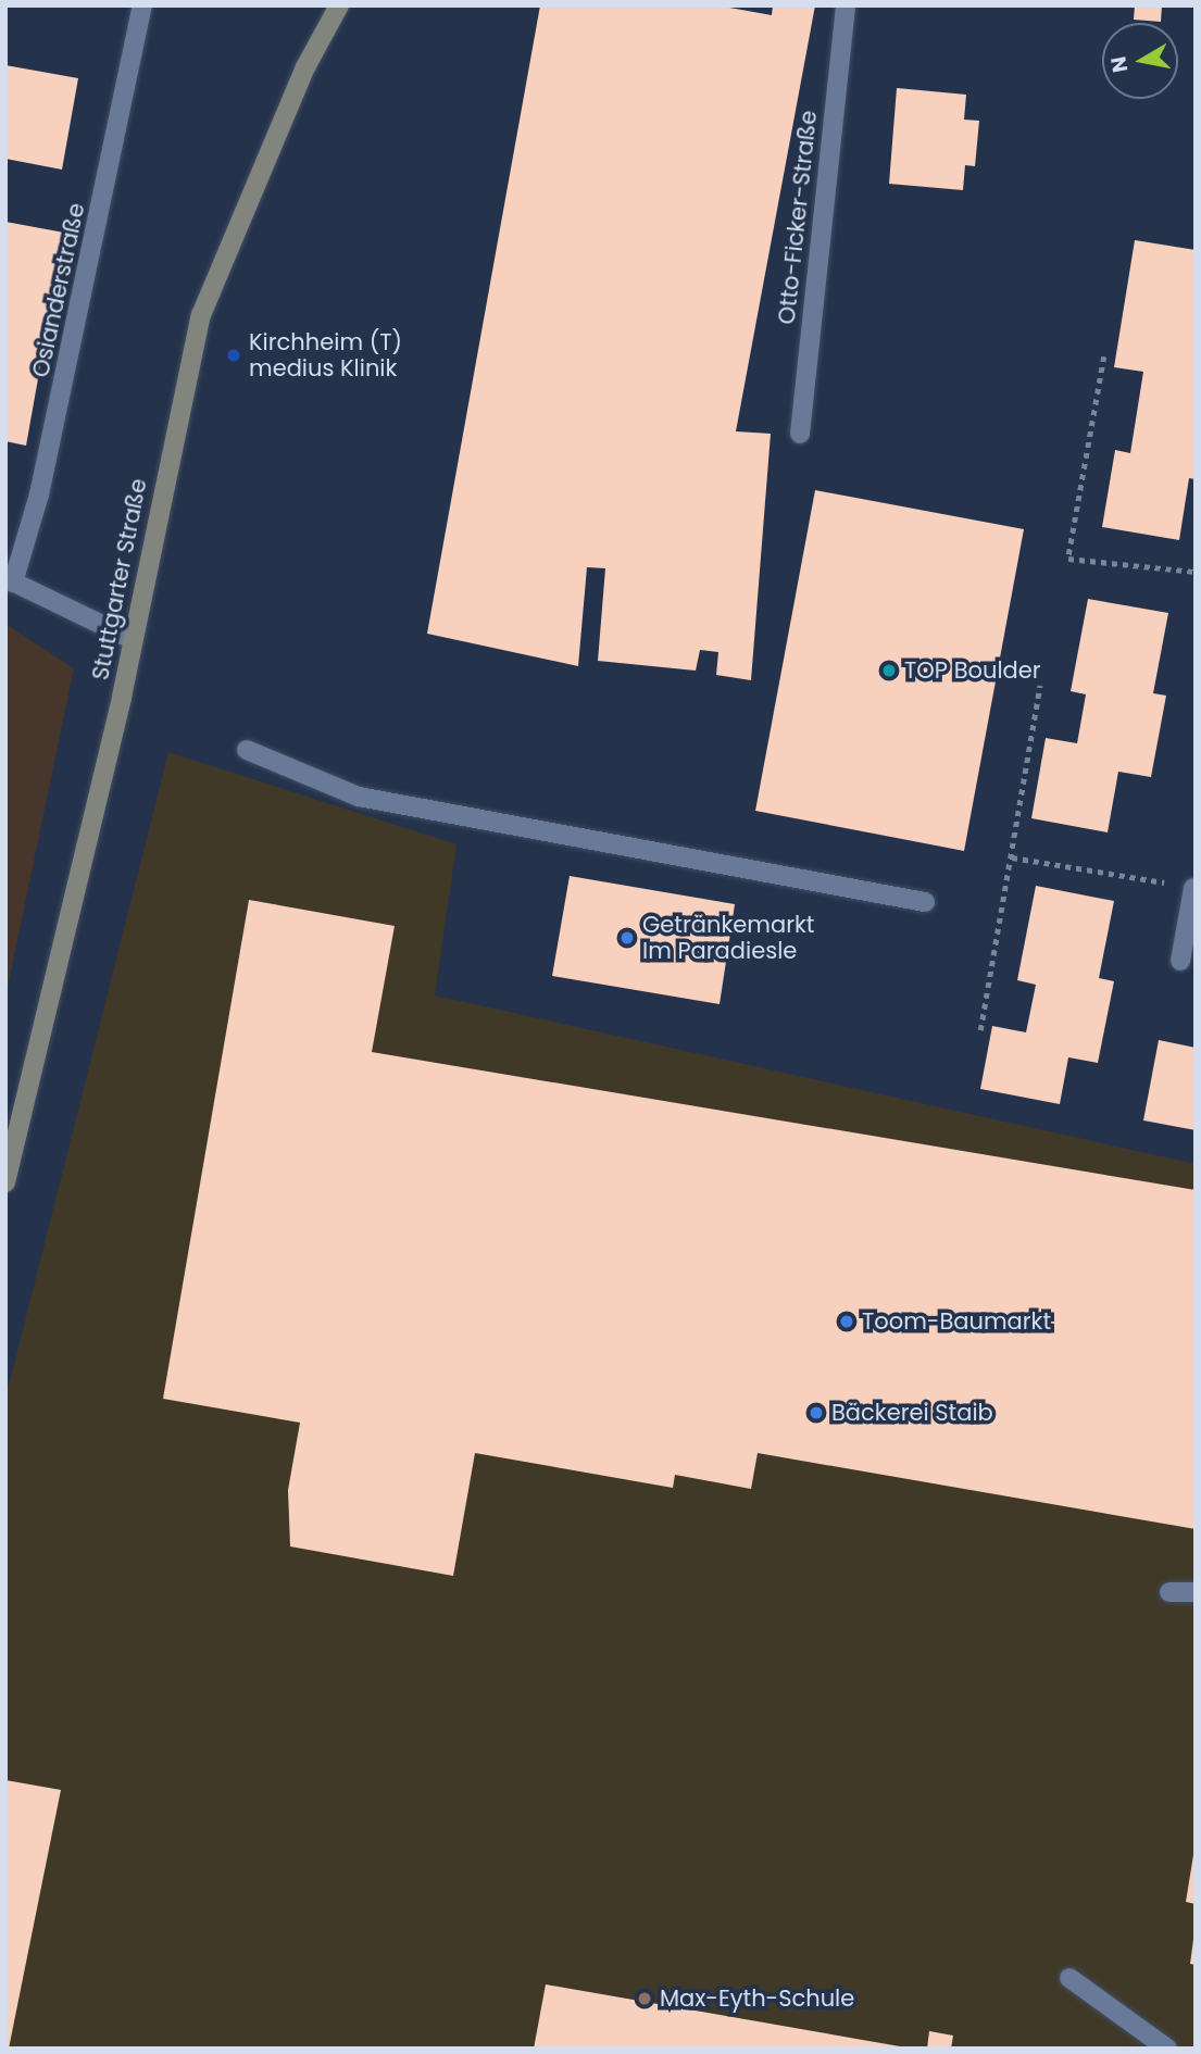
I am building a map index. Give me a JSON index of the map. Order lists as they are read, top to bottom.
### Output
{
  "streets": {
    "main road": ["Stuttgarter Straße"],
    "street": ["Otto-Ficker-Straße", "Osianderstraße"]
  },
  "places": [
    "Kirchheim (T) medius Klinik",
    "TOP Boulder",
    "Getränkemarkt Im Paradiesle",
    "Toom-Baumarkt",
    "Bäckerei Staib",
    "Max-Eyth-Schule"
  ],
  "north": "left"
}
